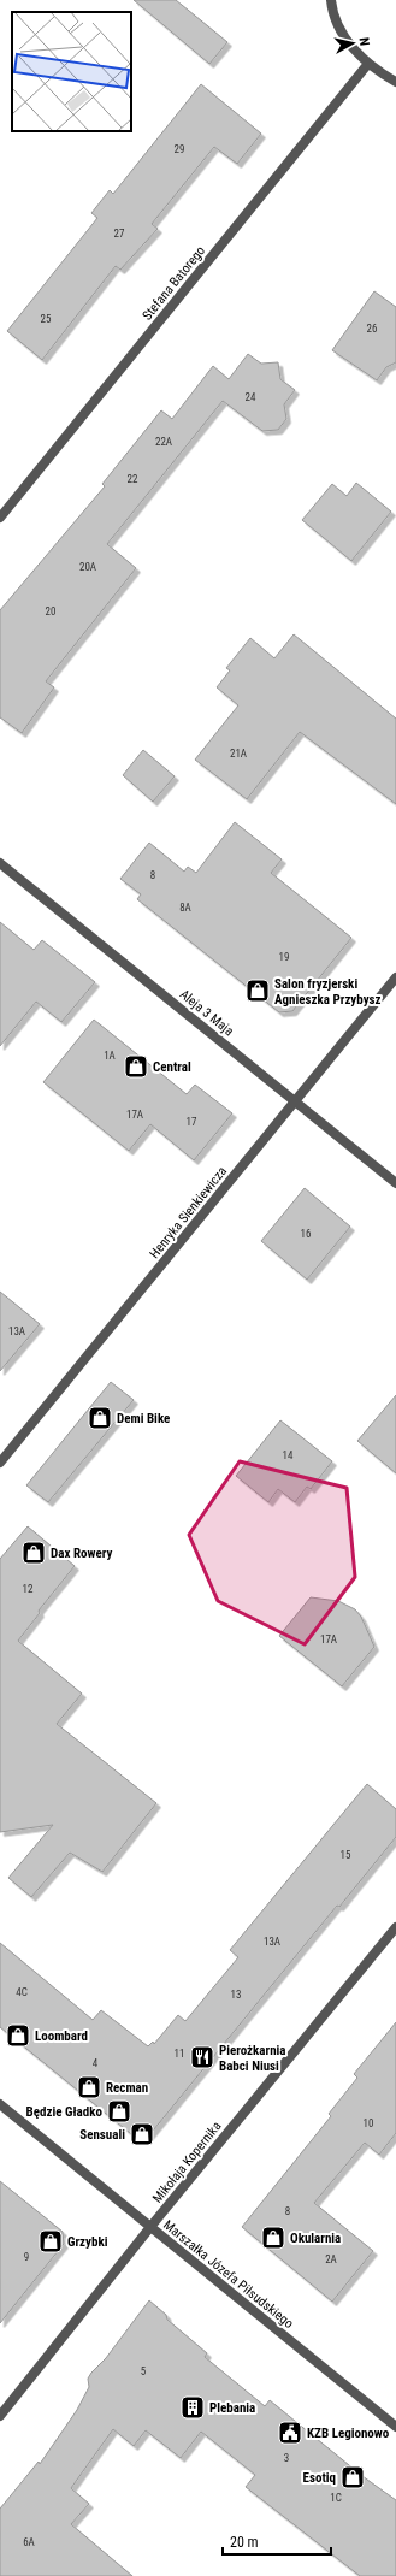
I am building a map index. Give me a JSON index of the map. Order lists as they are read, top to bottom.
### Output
{
  "streets": {
    "street": [
      "Stefana Batorego",
      "Aleja 3 Maja",
      "Henryka Sienkiewicza",
      "Mikołaja Kopernika",
      "Marszałka Józefa Piłsudskiego"
    ]
  },
  "crossings": [
    ["Aleja 3 Maja", "Henryka Sienkiewicza"],
    ["Mikołaja Kopernika", "Marszałka Józefa Piłsudskiego"]
  ],
  "places": {
    "shop": [
      "Salon fryzjerski Agnieszka Przybysz",
      "Central",
      "Demi Bike",
      "Dax Rowery",
      "Loombard",
      "Recman",
      "Będzie Gładko",
      "Sensuali",
      "Okularnia",
      "Grzybki",
      "Esotiq"
    ],
    "restaurant": ["Pierożkarnia Babci Niusi"],
    "building": ["Plebania"],
    "public building": ["KZB Legionowo"]
  },
  "house_numbers": [
    "29",
    "27",
    "25",
    "26",
    "24",
    "22A",
    "22",
    "20A",
    "20",
    "21A",
    "8",
    "8A",
    "19",
    "1A",
    "17A",
    "17",
    "16",
    "13A",
    "14",
    "12",
    "17A",
    "15",
    "13A",
    "4C",
    "13",
    "11",
    "4",
    "10",
    "8",
    "9",
    "2A",
    "5",
    "3",
    "1C",
    "6A"
  ],
  "scale_bar": "20 m",
  "north": "right"
}
